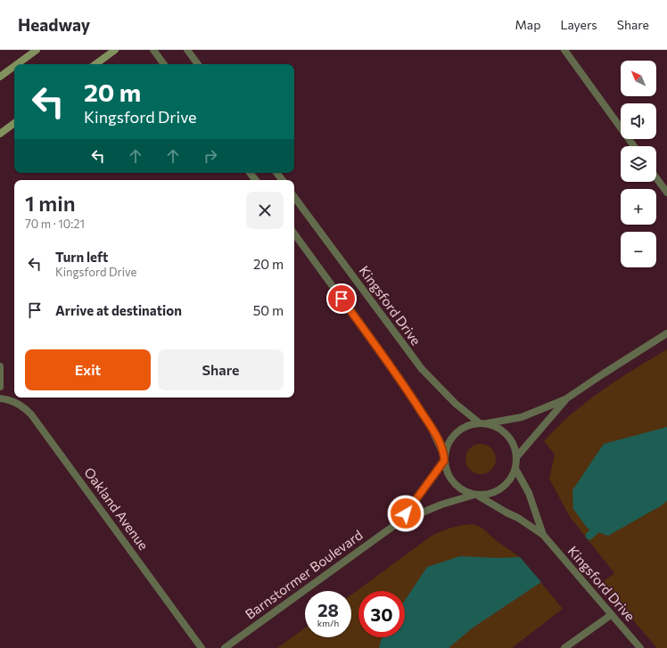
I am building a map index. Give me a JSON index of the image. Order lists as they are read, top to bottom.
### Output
{
  "streets": {
    "street": ["Kingsford Drive", "Oakland Avenue", "Barnstormer Boulevard"]
  },
  "crossings": [
    ["Kingsford Drive", "Barnstormer Boulevard"]
  ],
  "north": "top left",
  "page": {
    "header": "Headway",
    "nav": ["Map", "Layers", "Share"],
    "map_buttons": ["+", "−"],
    "turn": ["20 m", "Kingsford Drive"],
    "heading": ["1 min", "70 m · 10:21"],
    "list": [
      {
        "name": "Turn left",
        "note": "Kingsford Drive",
        "value": "20 m"
      },
      {
        "name": "Arrive at destination",
        "value": "50 m"
      }
    ],
    "buttons": ["Exit", "Share"],
    "speed": "28 km/h",
    "limit": "30"
  }
}
